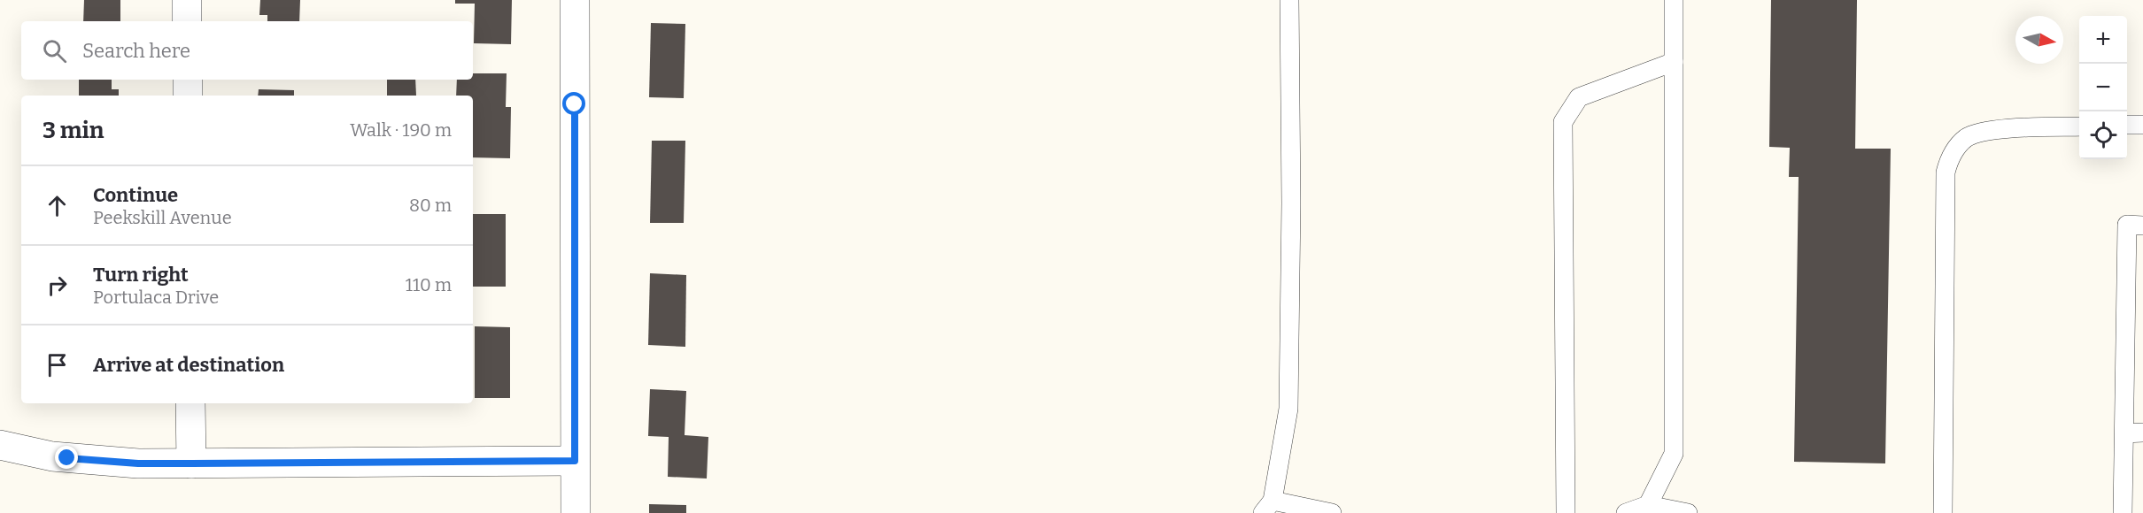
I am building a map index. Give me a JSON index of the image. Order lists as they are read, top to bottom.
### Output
{
  "north": "right",
  "page": {
    "map_buttons": ["+", "−"],
    "search": "Search here",
    "heading": ["3 min", "Walk · 190 m"],
    "list": [
      ["Continue", "Peekskill Avenue", "80 m"],
      ["Turn right", "Portulaca Drive", "110 m"],
      "Arrive at destination"
    ]
  }
}
